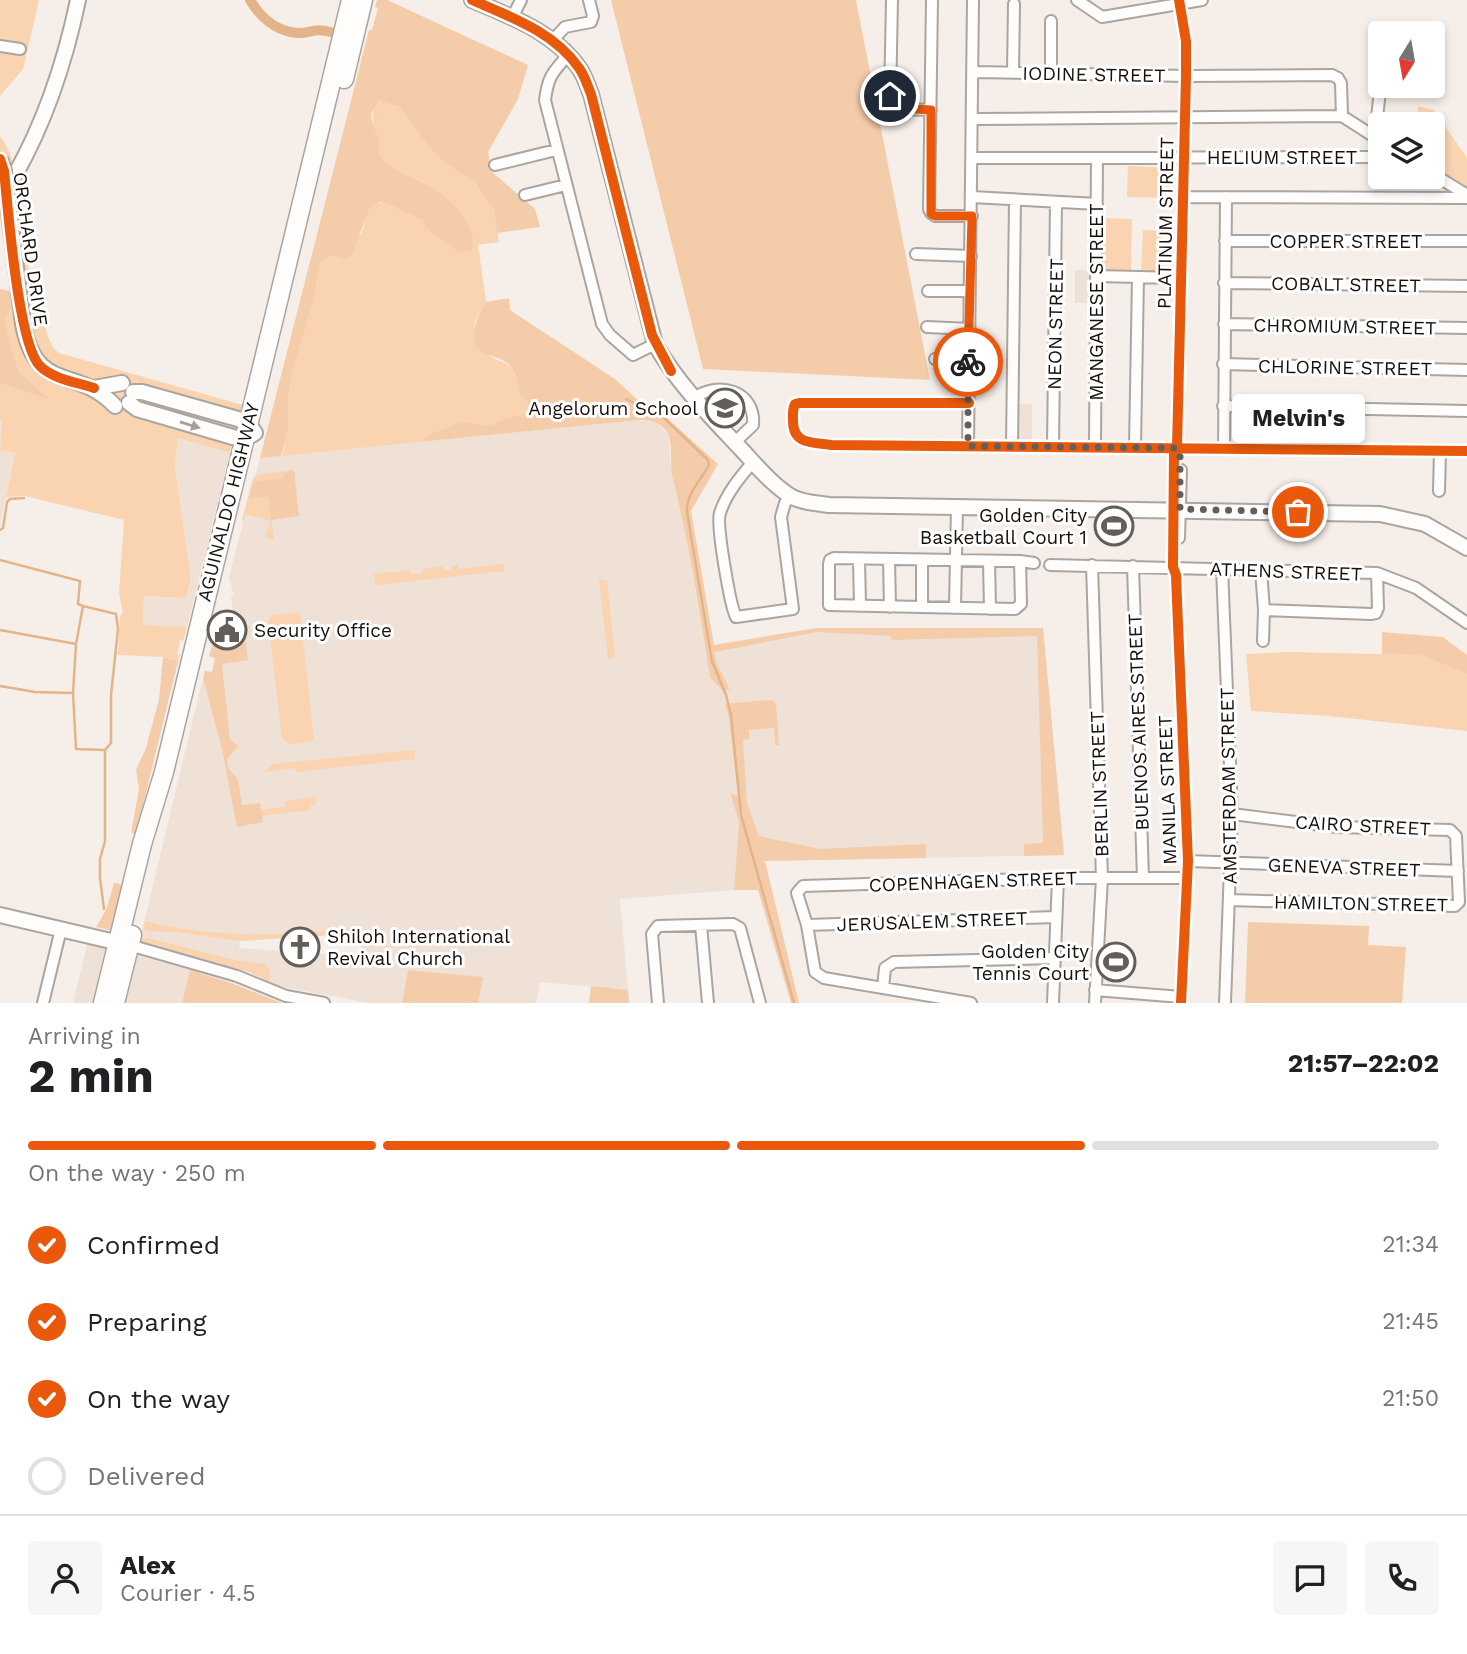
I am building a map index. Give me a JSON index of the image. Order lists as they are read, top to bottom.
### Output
{
  "streets": {
    "highway": ["AGUINALDO HIGHWAY"],
    "street": [
      "IODINE STREET",
      "HELIUM STREET",
      "PLATINUM STREET",
      "COPPER STREET",
      "ORCHARD DRIVE",
      "COBALT STREET",
      "MANGANESE STREET",
      "NEON STREET",
      "CHROMIUM STREET",
      "CHLORINE STREET",
      "ATHENS STREET",
      "BUENOS AIRES STREET",
      "BERLIN STREET",
      "AMSTERDAM STREET",
      "MANILA STREET",
      "CAIRO STREET",
      "GENEVA STREET",
      "COPENHAGEN STREET",
      "HAMILTON STREET",
      "JERUSALEM STREET"
    ]
  },
  "crossings": [
    ["IODINE STREET", "PLATINUM STREET"],
    ["HELIUM STREET", "PLATINUM STREET"],
    ["HELIUM STREET", "MANGANESE STREET"],
    ["PLATINUM STREET", "MANILA STREET"],
    ["ORCHARD DRIVE", "AGUINALDO HIGHWAY"],
    ["ATHENS STREET", "BUENOS AIRES STREET"],
    ["ATHENS STREET", "BERLIN STREET"],
    ["ATHENS STREET", "AMSTERDAM STREET"],
    ["ATHENS STREET", "MANILA STREET"],
    ["BUENOS AIRES STREET", "COPENHAGEN STREET"],
    ["BERLIN STREET", "COPENHAGEN STREET"],
    ["AMSTERDAM STREET", "CAIRO STREET"],
    ["AMSTERDAM STREET", "GENEVA STREET"],
    ["AMSTERDAM STREET", "HAMILTON STREET"],
    ["MANILA STREET", "GENEVA STREET"],
    ["MANILA STREET", "COPENHAGEN STREET"],
    ["CAIRO STREET", "GENEVA STREET"],
    ["CAIRO STREET", "HAMILTON STREET"],
    ["GENEVA STREET", "HAMILTON STREET"],
    ["COPENHAGEN STREET", "JERUSALEM STREET"]
  ],
  "places": {
    "school or university": ["Angelorum School"],
    "other": ["Melvin's"],
    "sports": ["Golden City Basketball Court 1", "Golden City Tennis Court"],
    "public building": ["Security Office"],
    "church": ["Shiloh International Revival Church"]
  },
  "north": "bottom",
  "page": {
    "bubble": "Melvin's",
    "heading": ["2 min", "Arriving in", "21:57–22:02"],
    "panel": ["Alex", "Courier · 4.5"],
    "bar": "On the way · 250 m",
    "list": [
      ["Confirmed", "21:34"],
      ["Preparing", "21:45"],
      ["On the way", "21:50"],
      "Delivered"
    ]
  }
}
